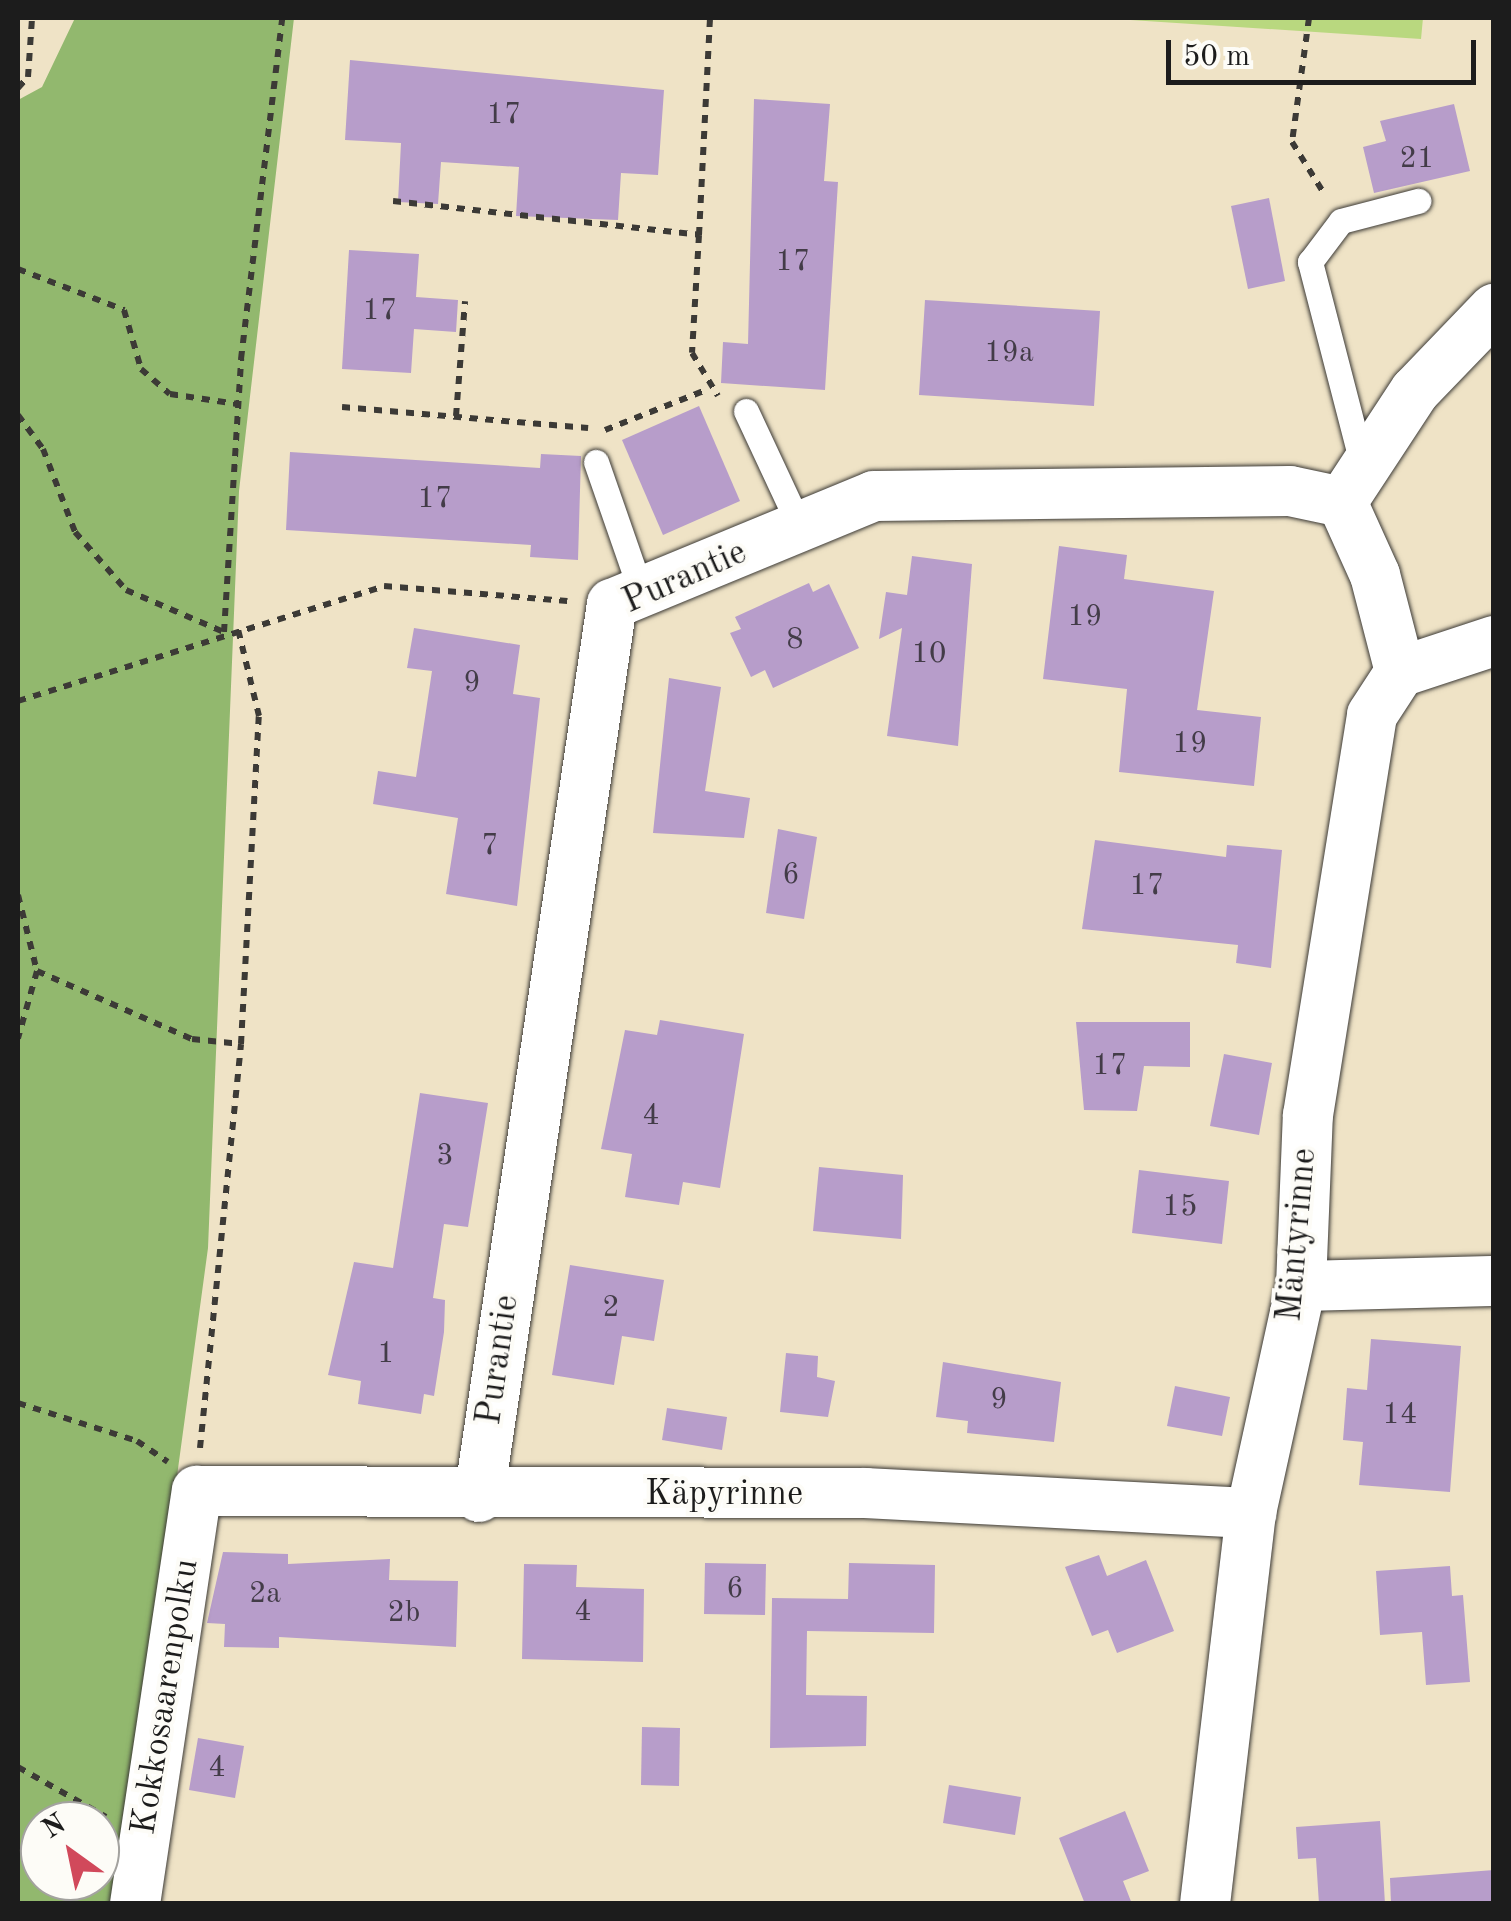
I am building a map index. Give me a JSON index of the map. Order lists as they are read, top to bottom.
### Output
{
  "streets": {
    "street": [
      "Purantie",
      "Mäntyrinne",
      "Käpyrinne",
      "Kokkosaarenpolku"
    ]
  },
  "crossings": [
    ["Purantie", "Käpyrinne"],
    ["Mäntyrinne", "Käpyrinne"],
    ["Käpyrinne", "Kokkosaarenpolku"]
  ],
  "house_numbers": [
    "17",
    "21",
    "17",
    "17",
    "19a",
    "17",
    "19",
    "8",
    "10",
    "9",
    "19",
    "7",
    "6",
    "17",
    "17",
    "4",
    "3",
    "15",
    "2",
    "1",
    "9",
    "14",
    "6",
    "2a",
    "4",
    "2b",
    "4"
  ],
  "scale_bar": "50 m",
  "north": "top left"
}
